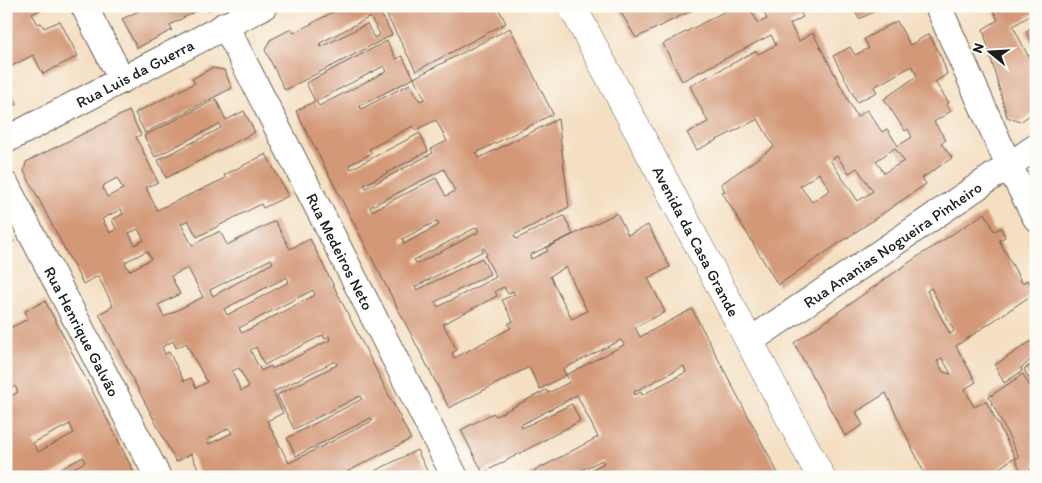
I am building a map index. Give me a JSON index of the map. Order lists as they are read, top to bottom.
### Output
{
  "streets": {
    "main road": ["Avenida da Casa Grande"],
    "street": [
      "Rua Luis da Guerra",
      "Rua Ananias Nogueira Pinheiro",
      "Rua Medeiros Neto",
      "Rua Henrique Galvão"
    ]
  },
  "crossings": [
    ["Rua Luis da Guerra", "Rua Medeiros Neto"],
    ["Avenida da Casa Grande", "Rua Ananias Nogueira Pinheiro"]
  ],
  "north": "left"
}
